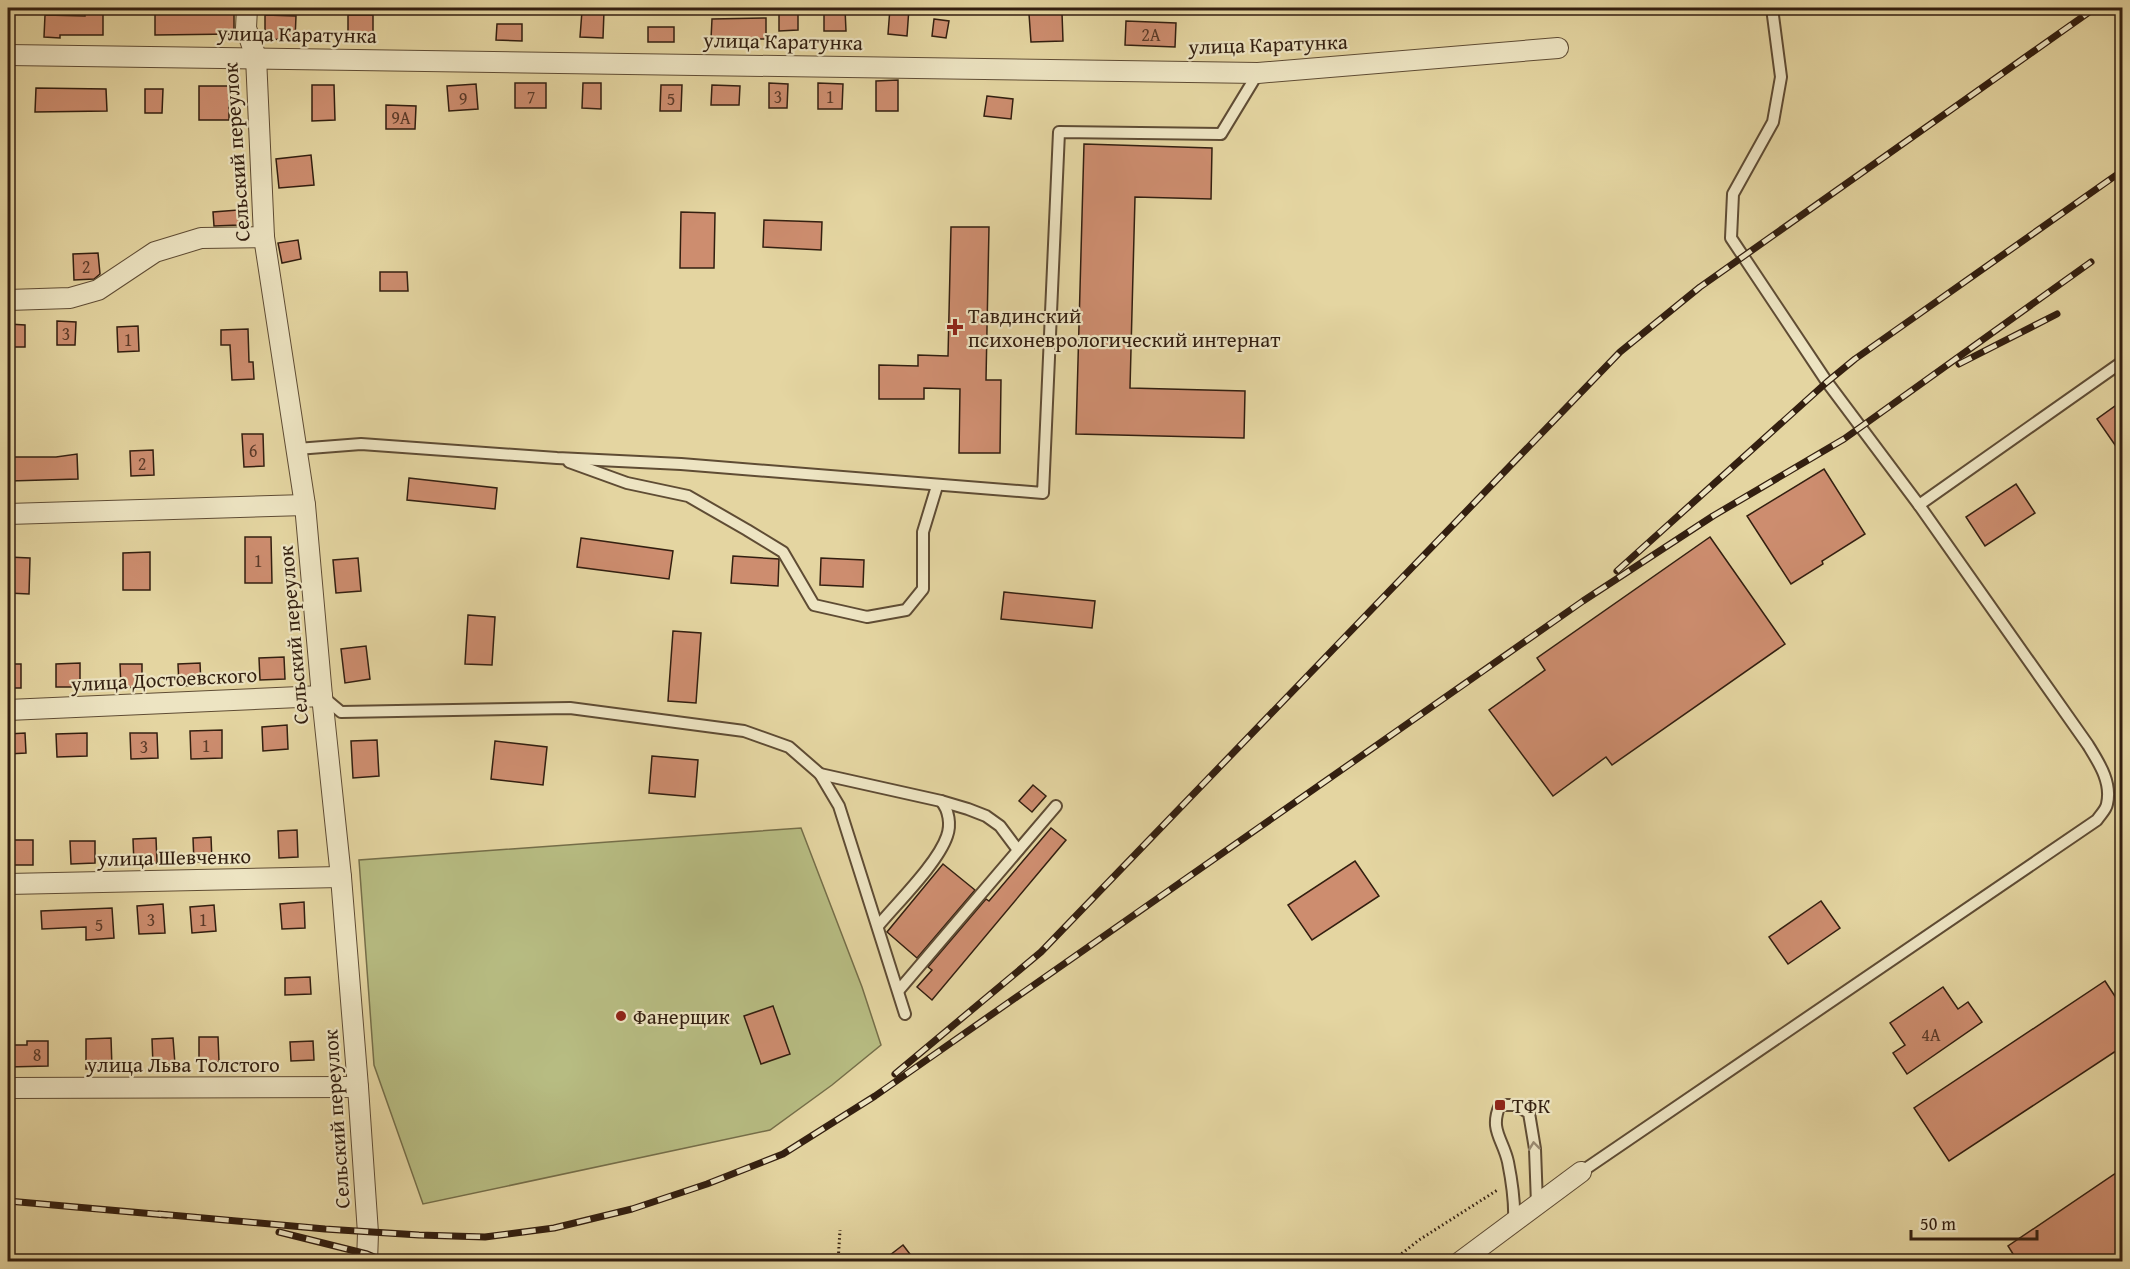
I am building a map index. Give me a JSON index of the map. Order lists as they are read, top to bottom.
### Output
{
  "streets": {
    "street": [
      "улица Каратунка",
      "Сельский переулок",
      "улица Достоевского",
      "улица Шевченко",
      "улица Льва Толстого"
    ]
  },
  "crossings": [
    ["улица Каратунка", "Сельский переулок"],
    ["Сельский переулок", "улица Достоевского"],
    ["Сельский переулок", "улица Шевченко"],
    ["Сельский переулок", "улица Льва Толстого"]
  ],
  "places": {
    "health": ["Тавдинский психоневрологический интернат"],
    "other": ["Фанерщик"],
    "transit": ["ТФК"]
  },
  "house_numbers": [
    "2А",
    "7",
    "3",
    "1",
    "9",
    "5",
    "9А",
    "2",
    "3",
    "1",
    "6",
    "2",
    "1",
    "1",
    "3",
    "3",
    "1",
    "5",
    "4А",
    "8"
  ],
  "scale_bar": "50 m"
}
